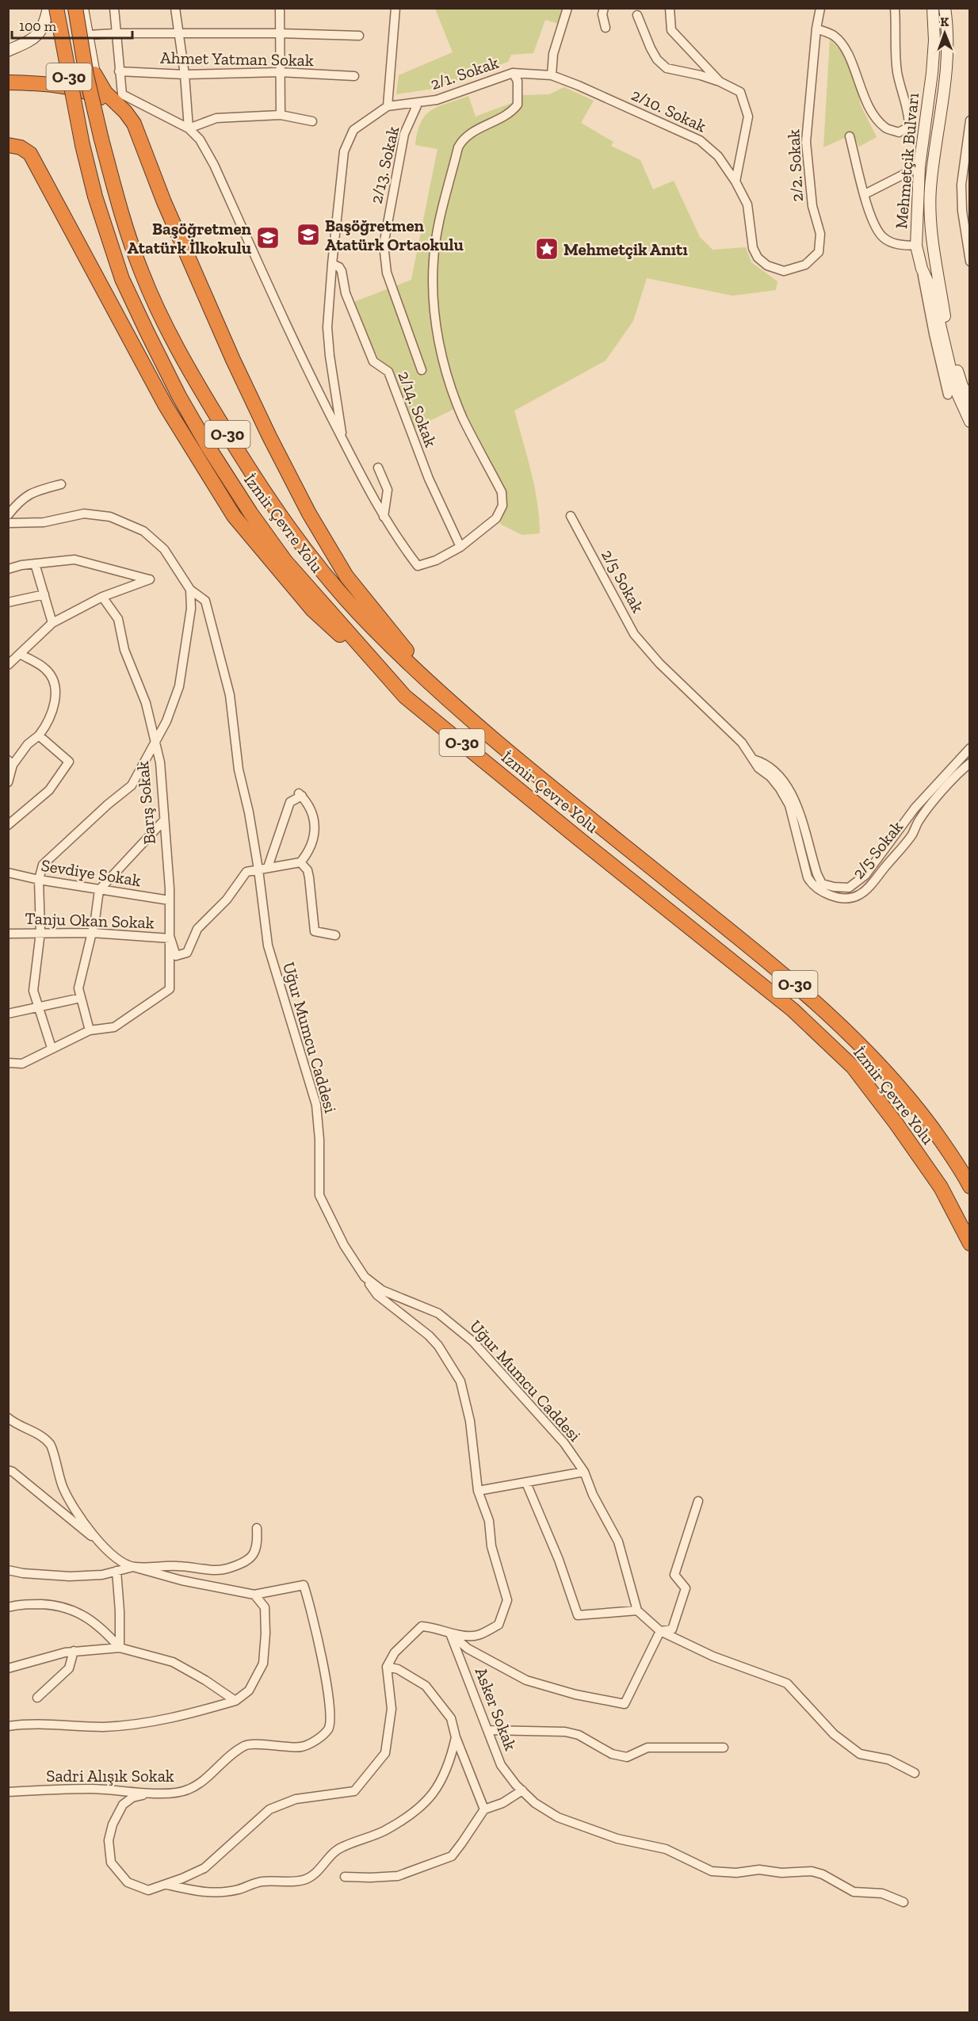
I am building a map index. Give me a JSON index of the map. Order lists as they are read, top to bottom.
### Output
{
  "streets": {
    "highway": ["O-30", "İzmir Çevre Yolu"],
    "main road": ["Mehmetçik Bulvarı"],
    "street": [
      "Ahmet Yatman Sokak",
      "2/1. Sokak",
      "2/10. Sokak",
      "2/13. Sokak",
      "2/2. Sokak",
      "2/14. Sokak",
      "2/5 Sokak",
      "Barış Sokak",
      "Sevdiye Sokak",
      "Tanju Okan Sokak",
      "Uğur Mumcu Caddesi",
      "Asker Sokak",
      "Sadri Alışık Sokak"
    ]
  },
  "crossings": [
    ["2/1. Sokak", "2/10. Sokak"],
    ["2/1. Sokak", "2/13. Sokak"],
    ["2/10. Sokak", "2/2. Sokak"],
    ["Barış Sokak", "Sevdiye Sokak"],
    ["Barış Sokak", "Tanju Okan Sokak"],
    ["Tanju Okan Sokak", "Uğur Mumcu Caddesi"]
  ],
  "places": {
    "school or university": ["Başöğretmen Atatürk Ortaokulu", "Başöğretmen Atatürk İlkokulu"],
    "place": ["Mehmetçik Anıtı"]
  },
  "scale_bar": "100 m",
  "north": "top"
}
